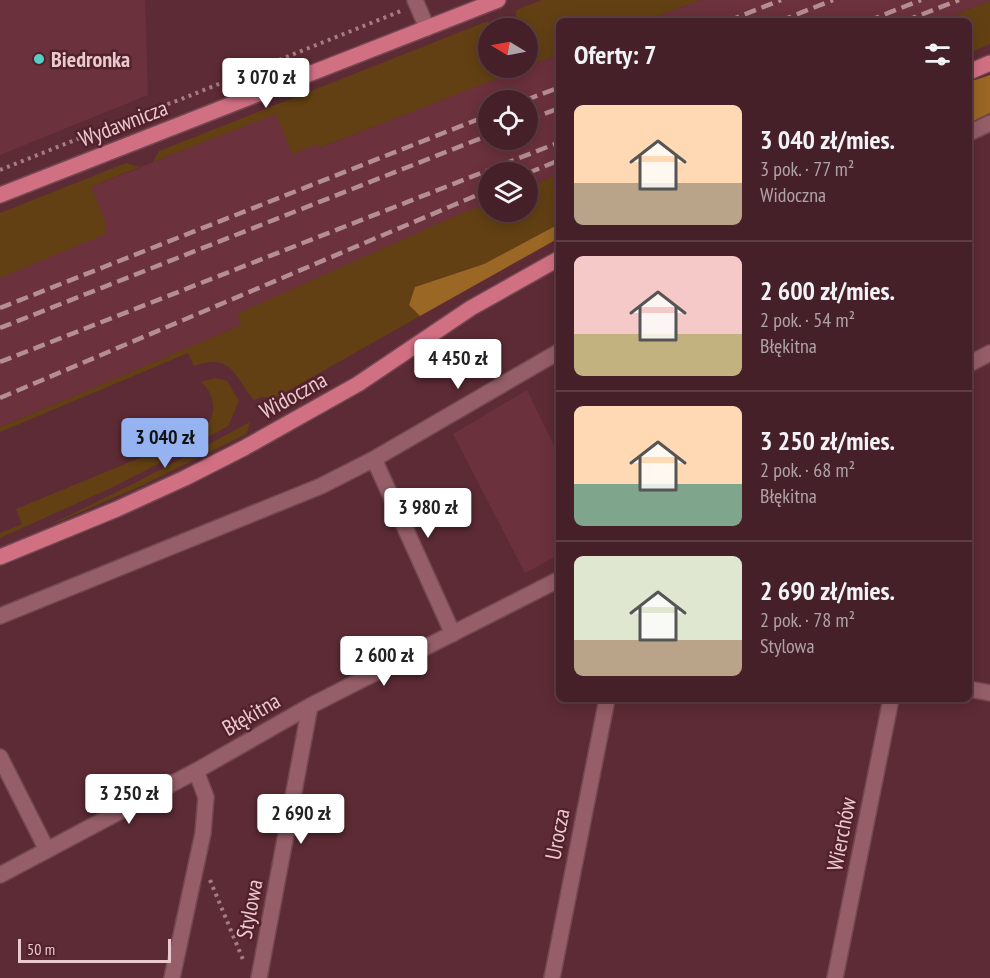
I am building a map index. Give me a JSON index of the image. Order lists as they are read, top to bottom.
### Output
{
  "streets": {
    "main road": ["Wydawnicza", "Widoczna"],
    "street": [
      "Błękitna",
      "Urocza",
      "Wierchów",
      "Stylowa"
    ]
  },
  "crossings": [
    ["Błękitna", "Stylowa"]
  ],
  "places": ["Biedronka"],
  "scale_bar": "50 m",
  "north": "left",
  "page": {
    "heading": "Oferty: 7",
    "price": [
      "3 070 zł",
      "4 450 zł",
      "3 040 zł",
      "3 980 zł",
      "2 600 zł",
      "3 250 zł",
      "2 690 zł"
    ],
    "list": [
      {
        "name": "3 040 zł/mies.",
        "note": "3 pok. · 77 m² · Widoczna"
      },
      {
        "name": "2 600 zł/mies.",
        "note": "2 pok. · 54 m² · Błękitna"
      },
      {
        "name": "3 250 zł/mies.",
        "note": "2 pok. · 68 m² · Błękitna"
      },
      {
        "name": "2 690 zł/mies.",
        "note": "2 pok. · 78 m² · Stylowa"
      }
    ],
    "scale": "50 m"
  }
}
